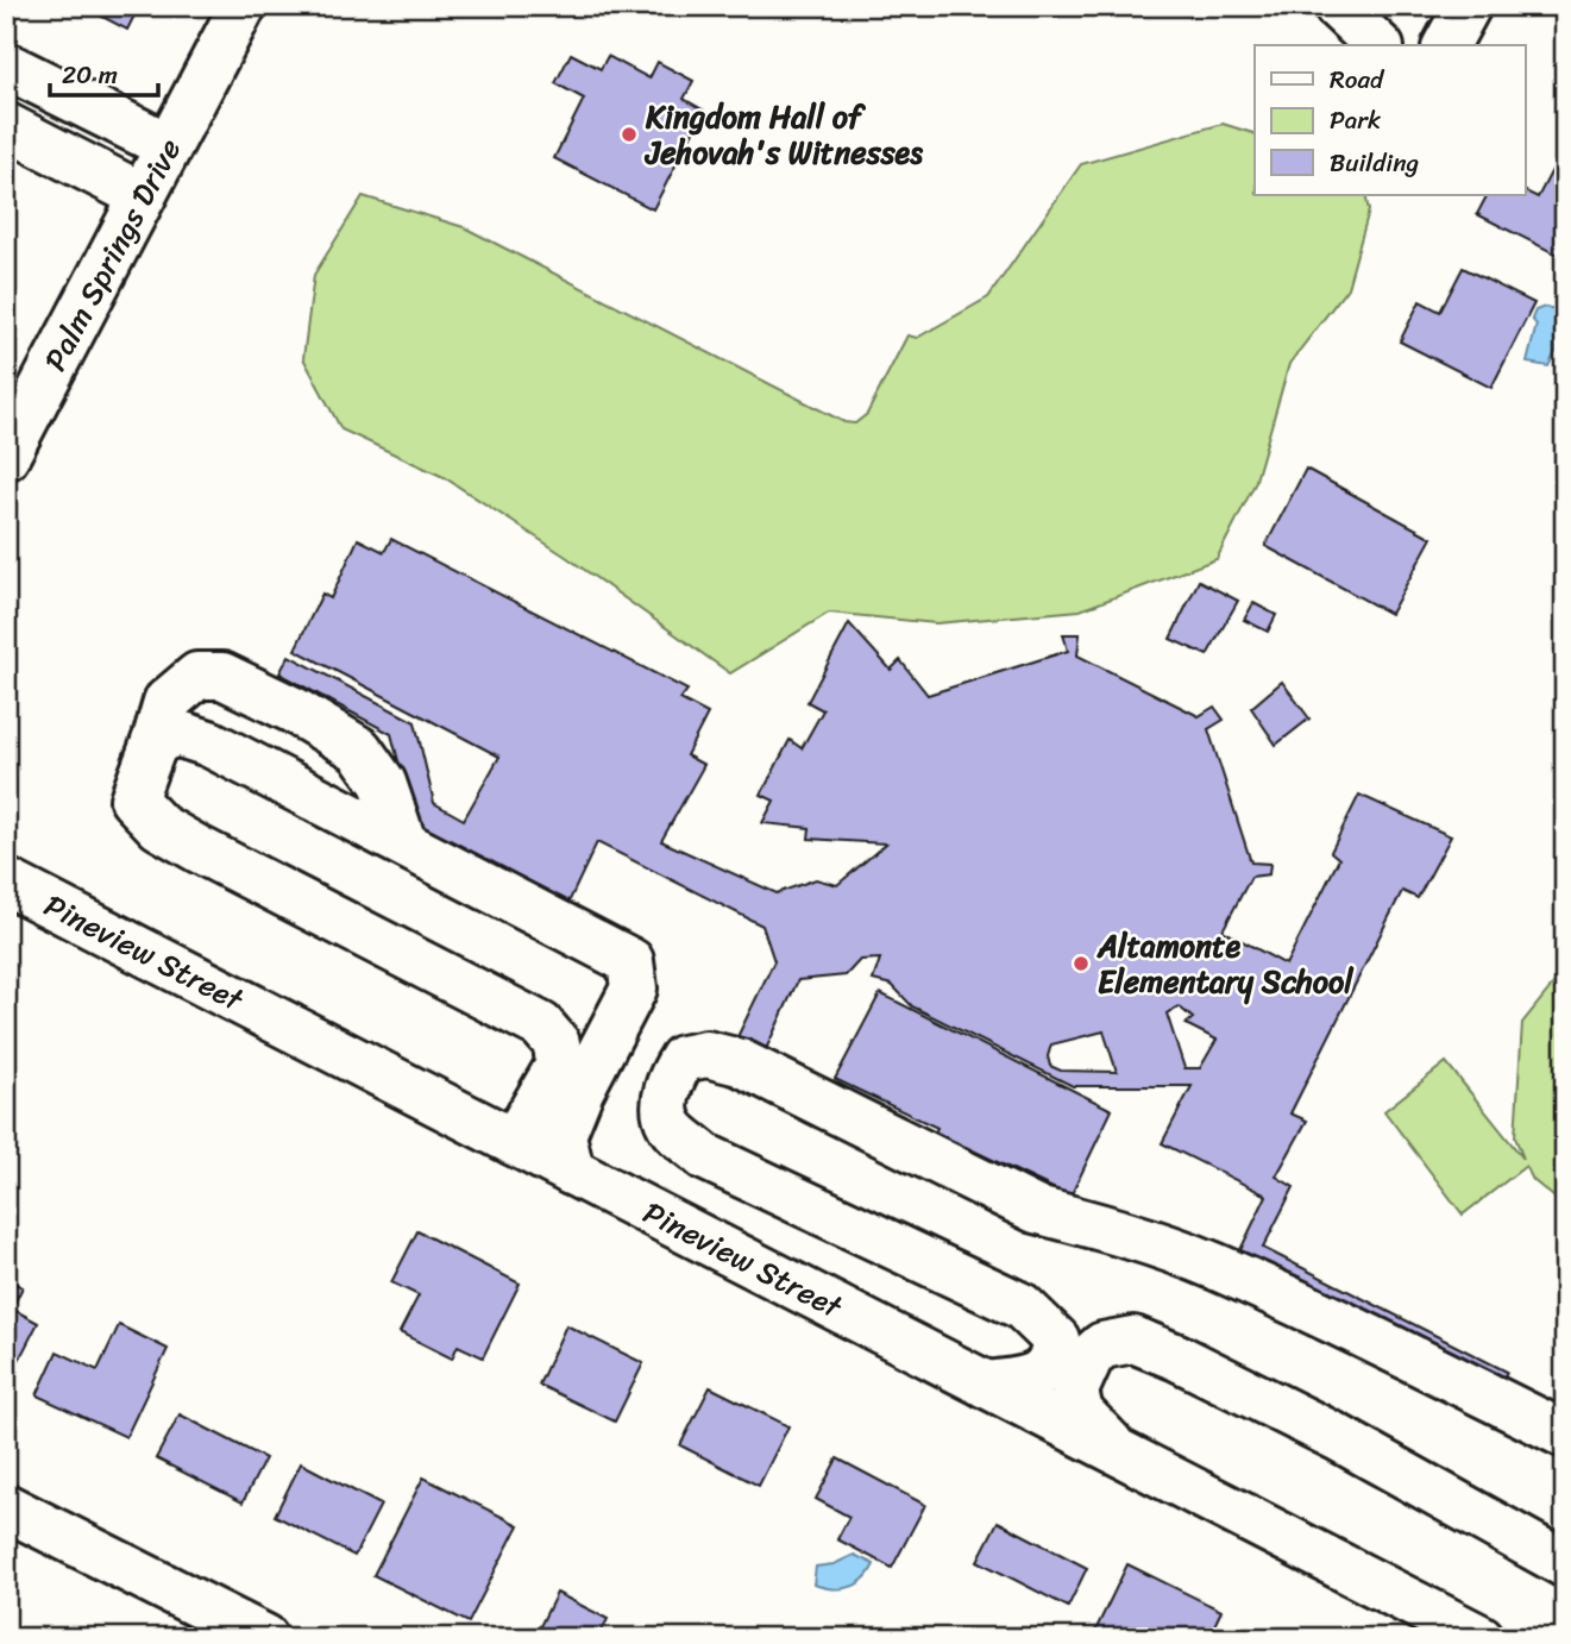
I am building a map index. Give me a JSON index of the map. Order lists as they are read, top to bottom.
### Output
{
  "streets": {
    "street": ["Palm Springs Drive", "Pineview Street"]
  },
  "places": ["Kingdom Hall of Jehovah's Witnesses", "Altamonte Elementary School"],
  "legend": ["Road", "Park", "Building"],
  "scale_bar": "20 m"
}
